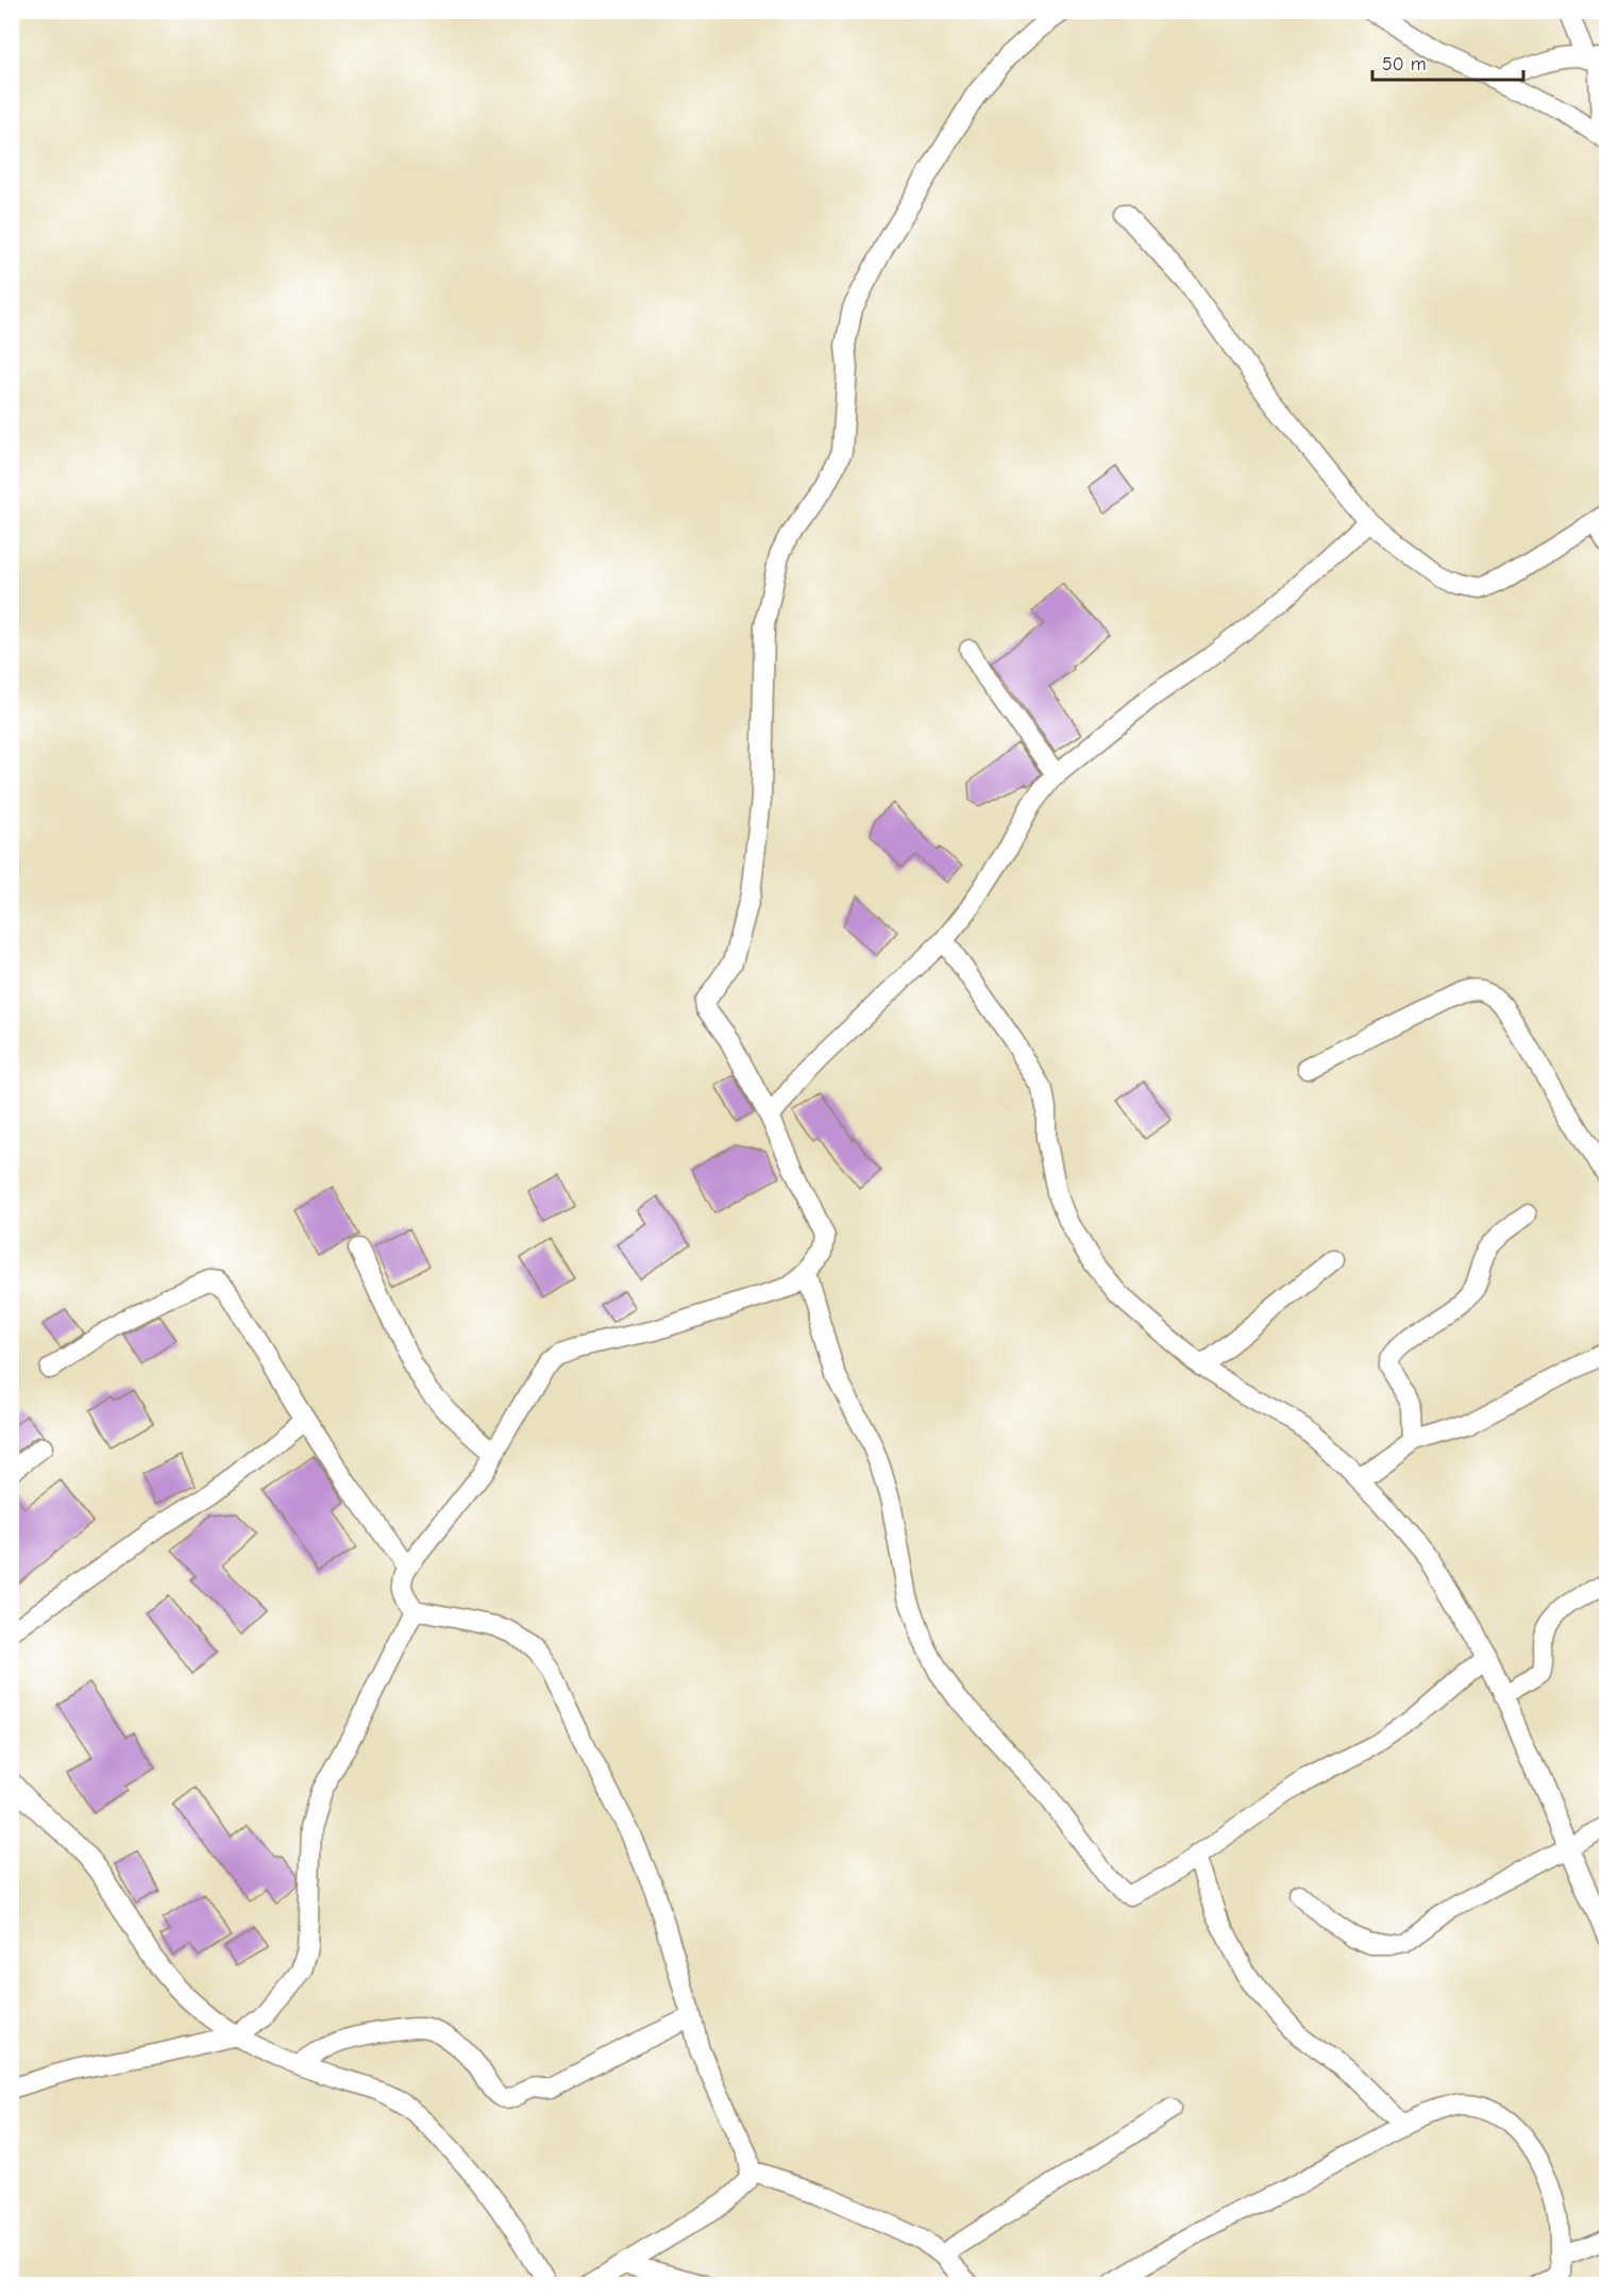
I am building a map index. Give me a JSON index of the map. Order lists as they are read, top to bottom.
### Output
{
  "scale_bar": "50 m"
}
